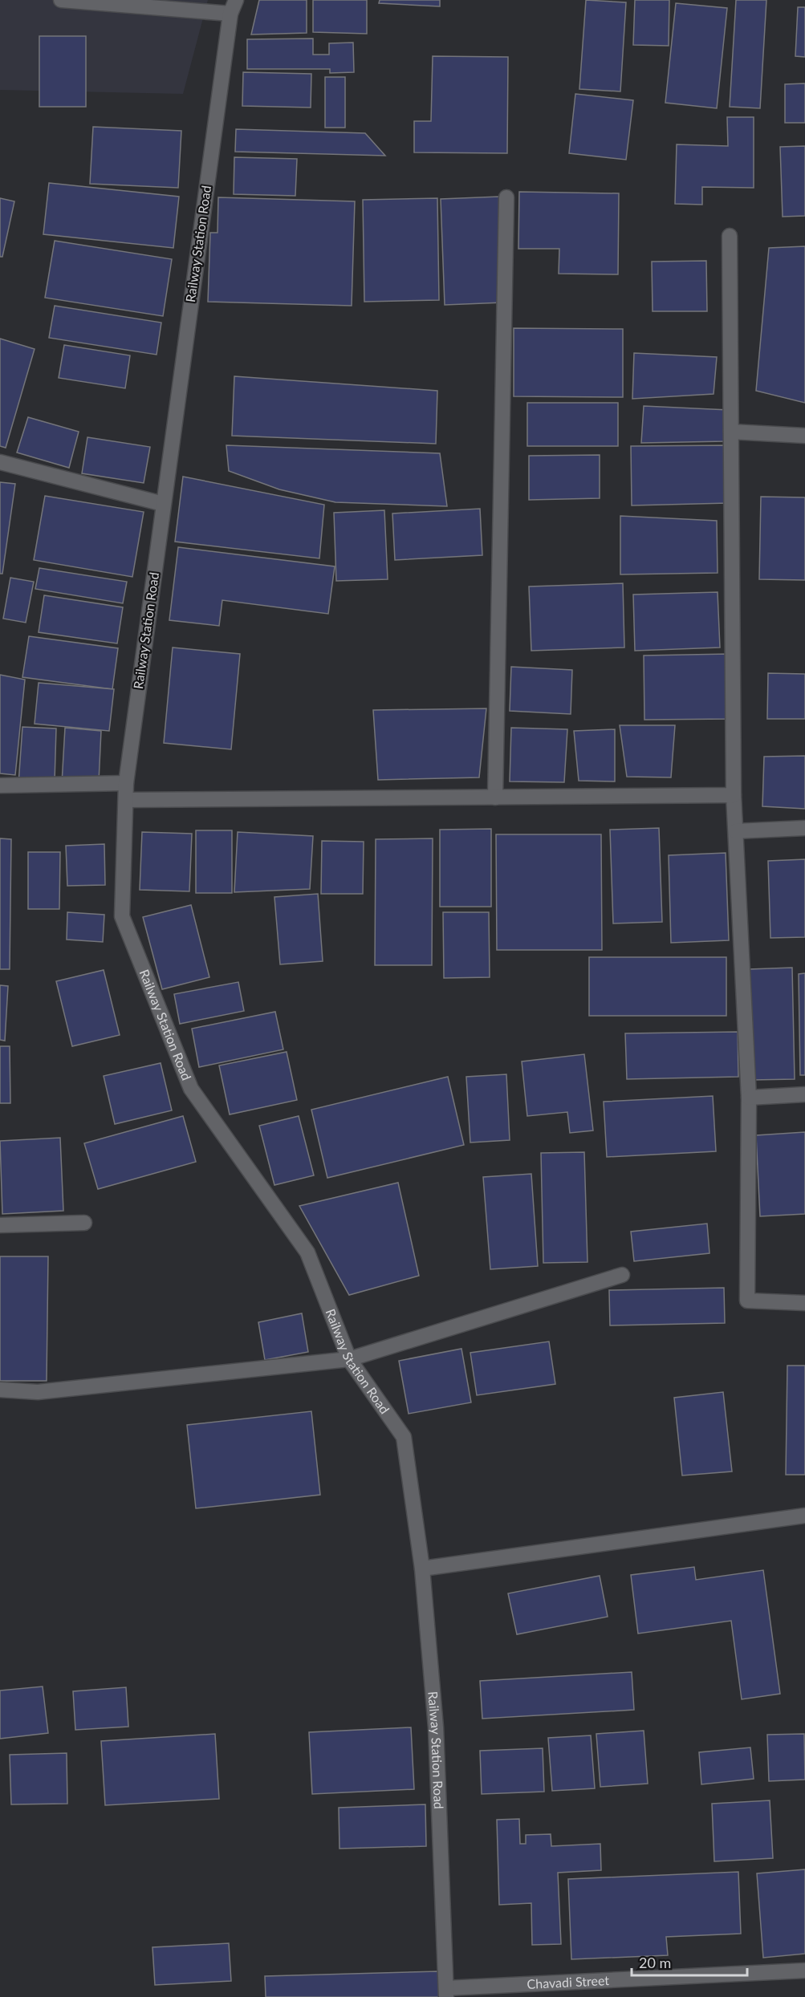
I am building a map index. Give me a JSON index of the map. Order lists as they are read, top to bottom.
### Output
{
  "streets": {
    "street": ["Railway Station Road", "Chavadi Street"]
  },
  "crossings": [
    ["Railway Station Road", "Chavadi Street"]
  ],
  "scale_bar": "20 m"
}
